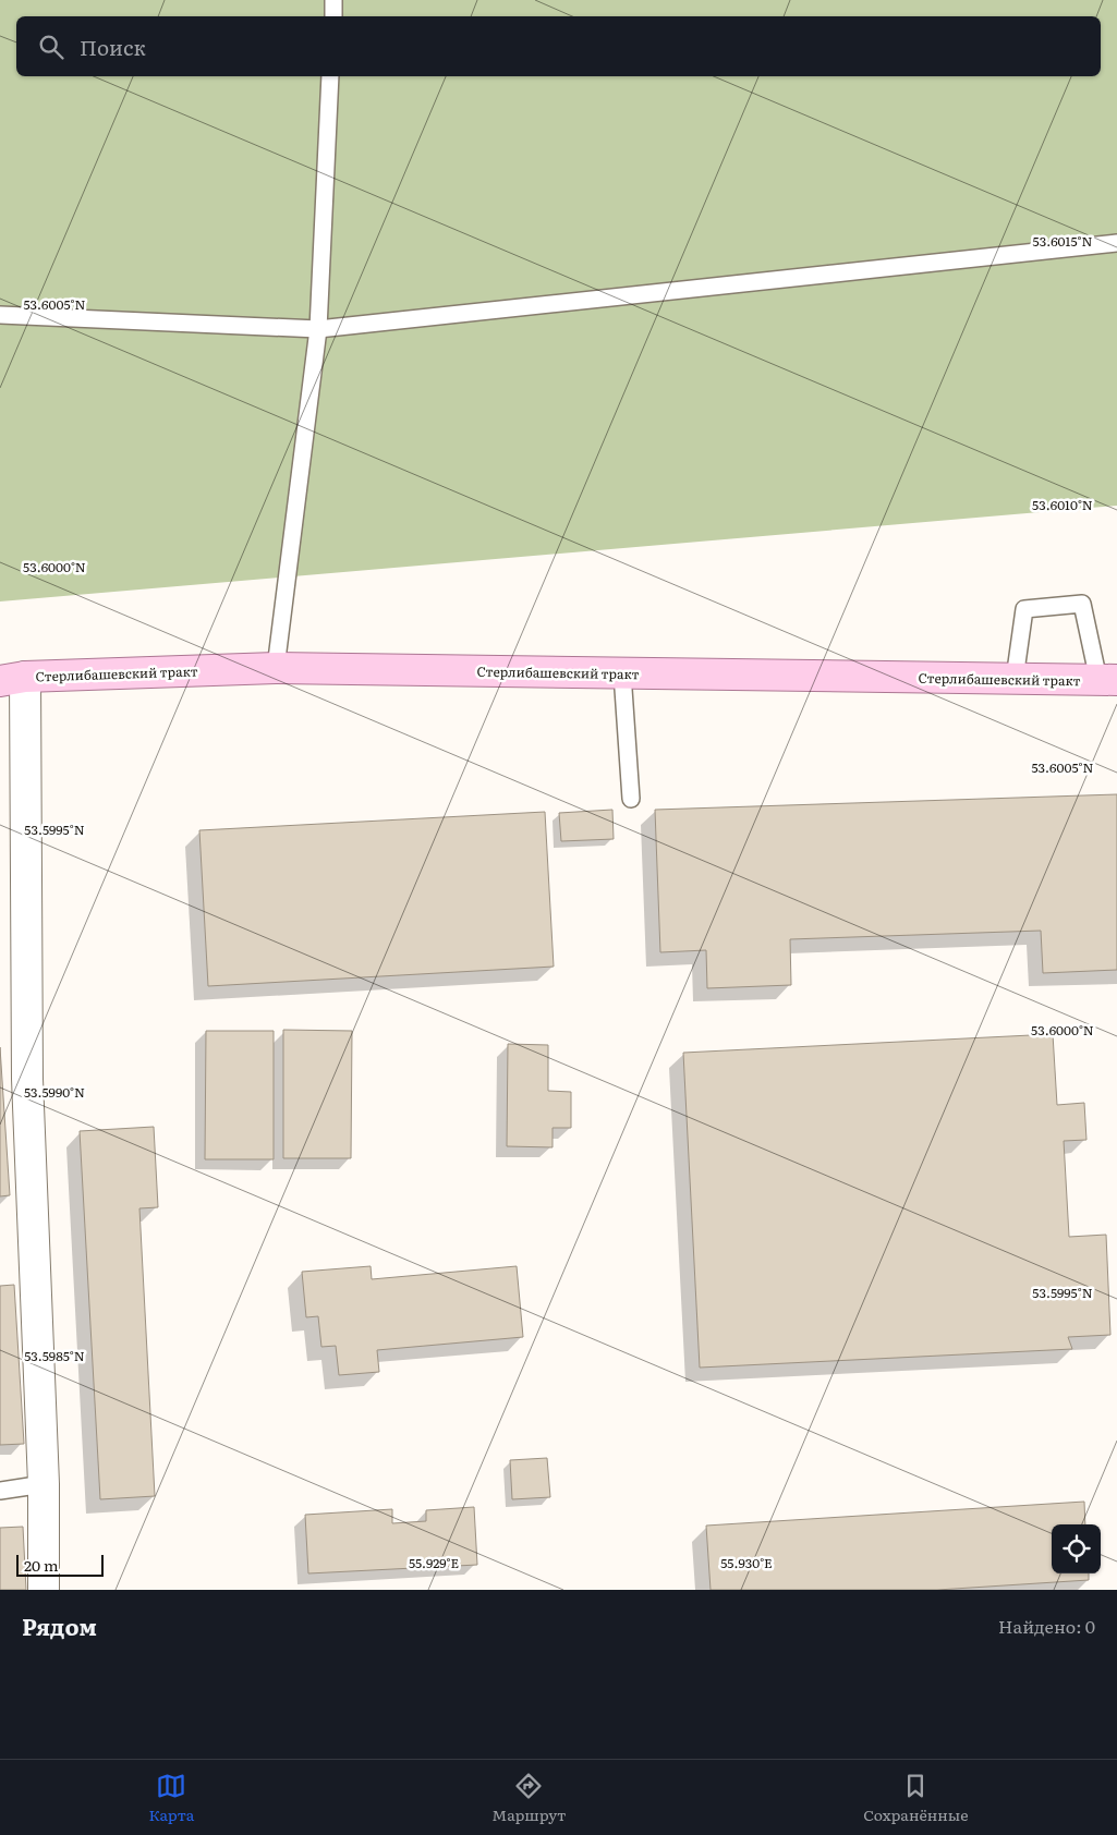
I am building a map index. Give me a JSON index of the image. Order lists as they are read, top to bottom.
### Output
{
  "streets": {
    "main road": ["Стерлибашевский тракт"]
  },
  "scale_bar": "20 m",
  "page": {
    "search": "Поиск",
    "scale": "20 m",
    "heading": ["Рядом", "Найдено: 0"],
    "nav": ["Карта", "Маршрут", "Сохранённые"]
  },
  "coordinates": [
    "53.6015°N",
    "53.6005°N",
    "53.6010°N",
    "53.6000°N",
    "53.5995°N",
    "53.5990°N",
    "53.5985°N",
    "55.929°E",
    "55.930°E"
  ]
}
